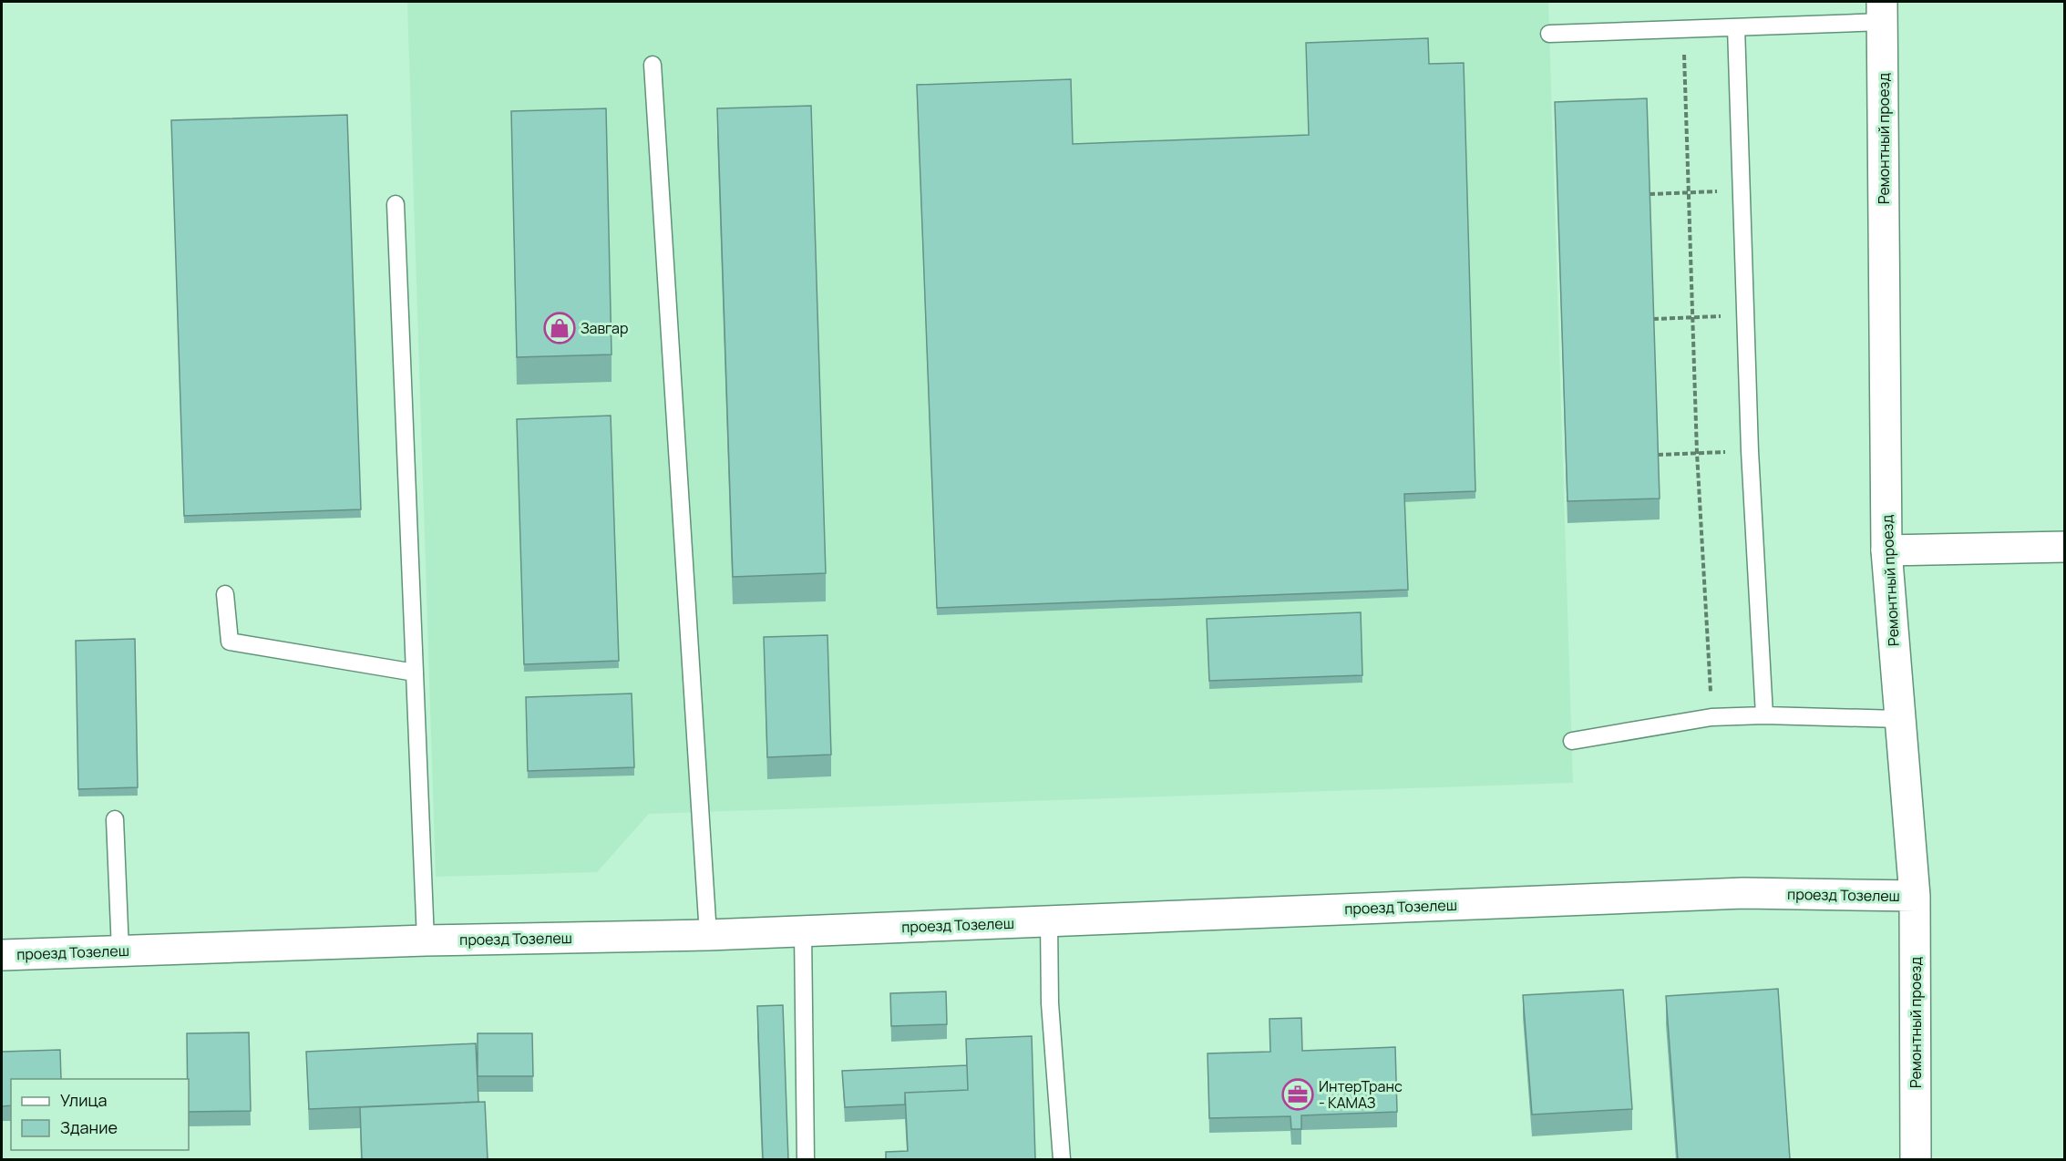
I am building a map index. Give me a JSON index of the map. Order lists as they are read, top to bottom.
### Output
{
  "streets": {
    "street": ["Ремонтный проезд", "проезд Тозелеш"]
  },
  "crossings": [
    ["Ремонтный проезд", "проезд Тозелеш"]
  ],
  "places": {
    "shop": ["Завгар"],
    "office": ["ИнтерТранс - КАМАЗ"]
  },
  "legend": ["Улица", "Здание"]
}
